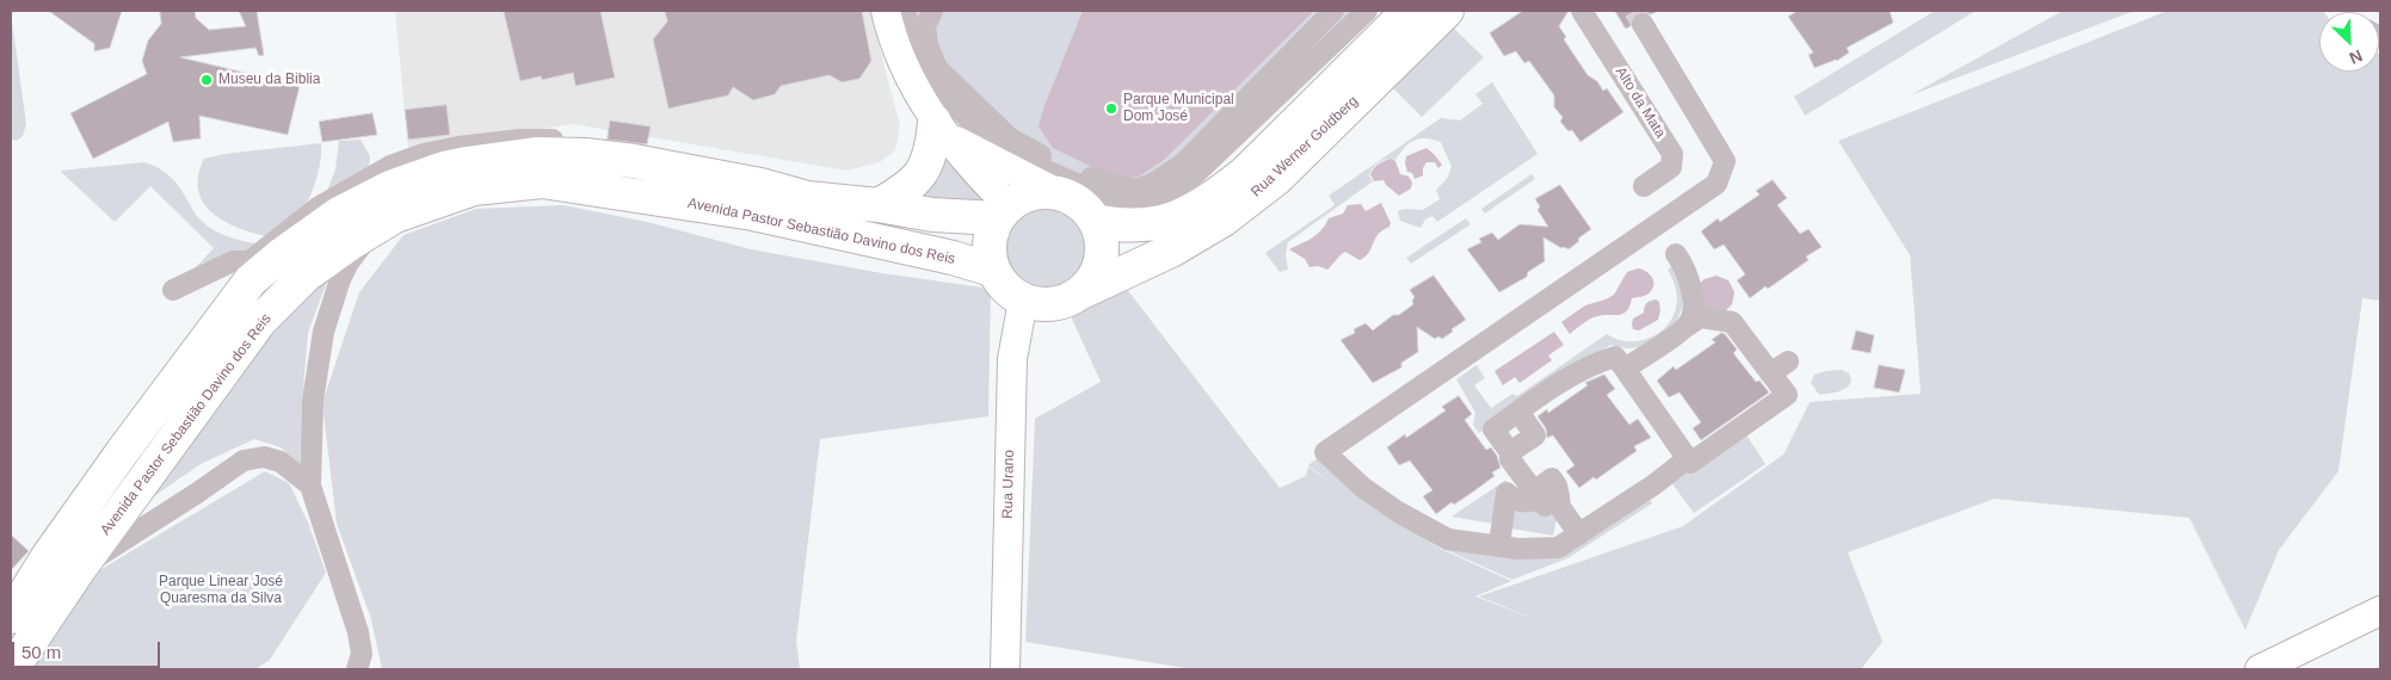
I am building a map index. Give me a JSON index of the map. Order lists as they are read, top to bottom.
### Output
{
  "streets": {
    "main road": ["Rua Werner Goldberg", "Avenida Pastor Sebastião Davino dos Reis"],
    "street": ["Alto da Mata", "Rua Urano"]
  },
  "crossings": [
    ["Rua Werner Goldberg", "Avenida Pastor Sebastião Davino dos Reis"],
    ["Rua Werner Goldberg", "Rua Urano"],
    ["Avenida Pastor Sebastião Davino dos Reis", "Rua Urano"]
  ],
  "parks": ["Parque Linear José Quaresma da Silva"],
  "places": ["Museu da Biblia", "Parque Municipal Dom José"],
  "scale_bar": "50 m",
  "north": "bottom right"
}
